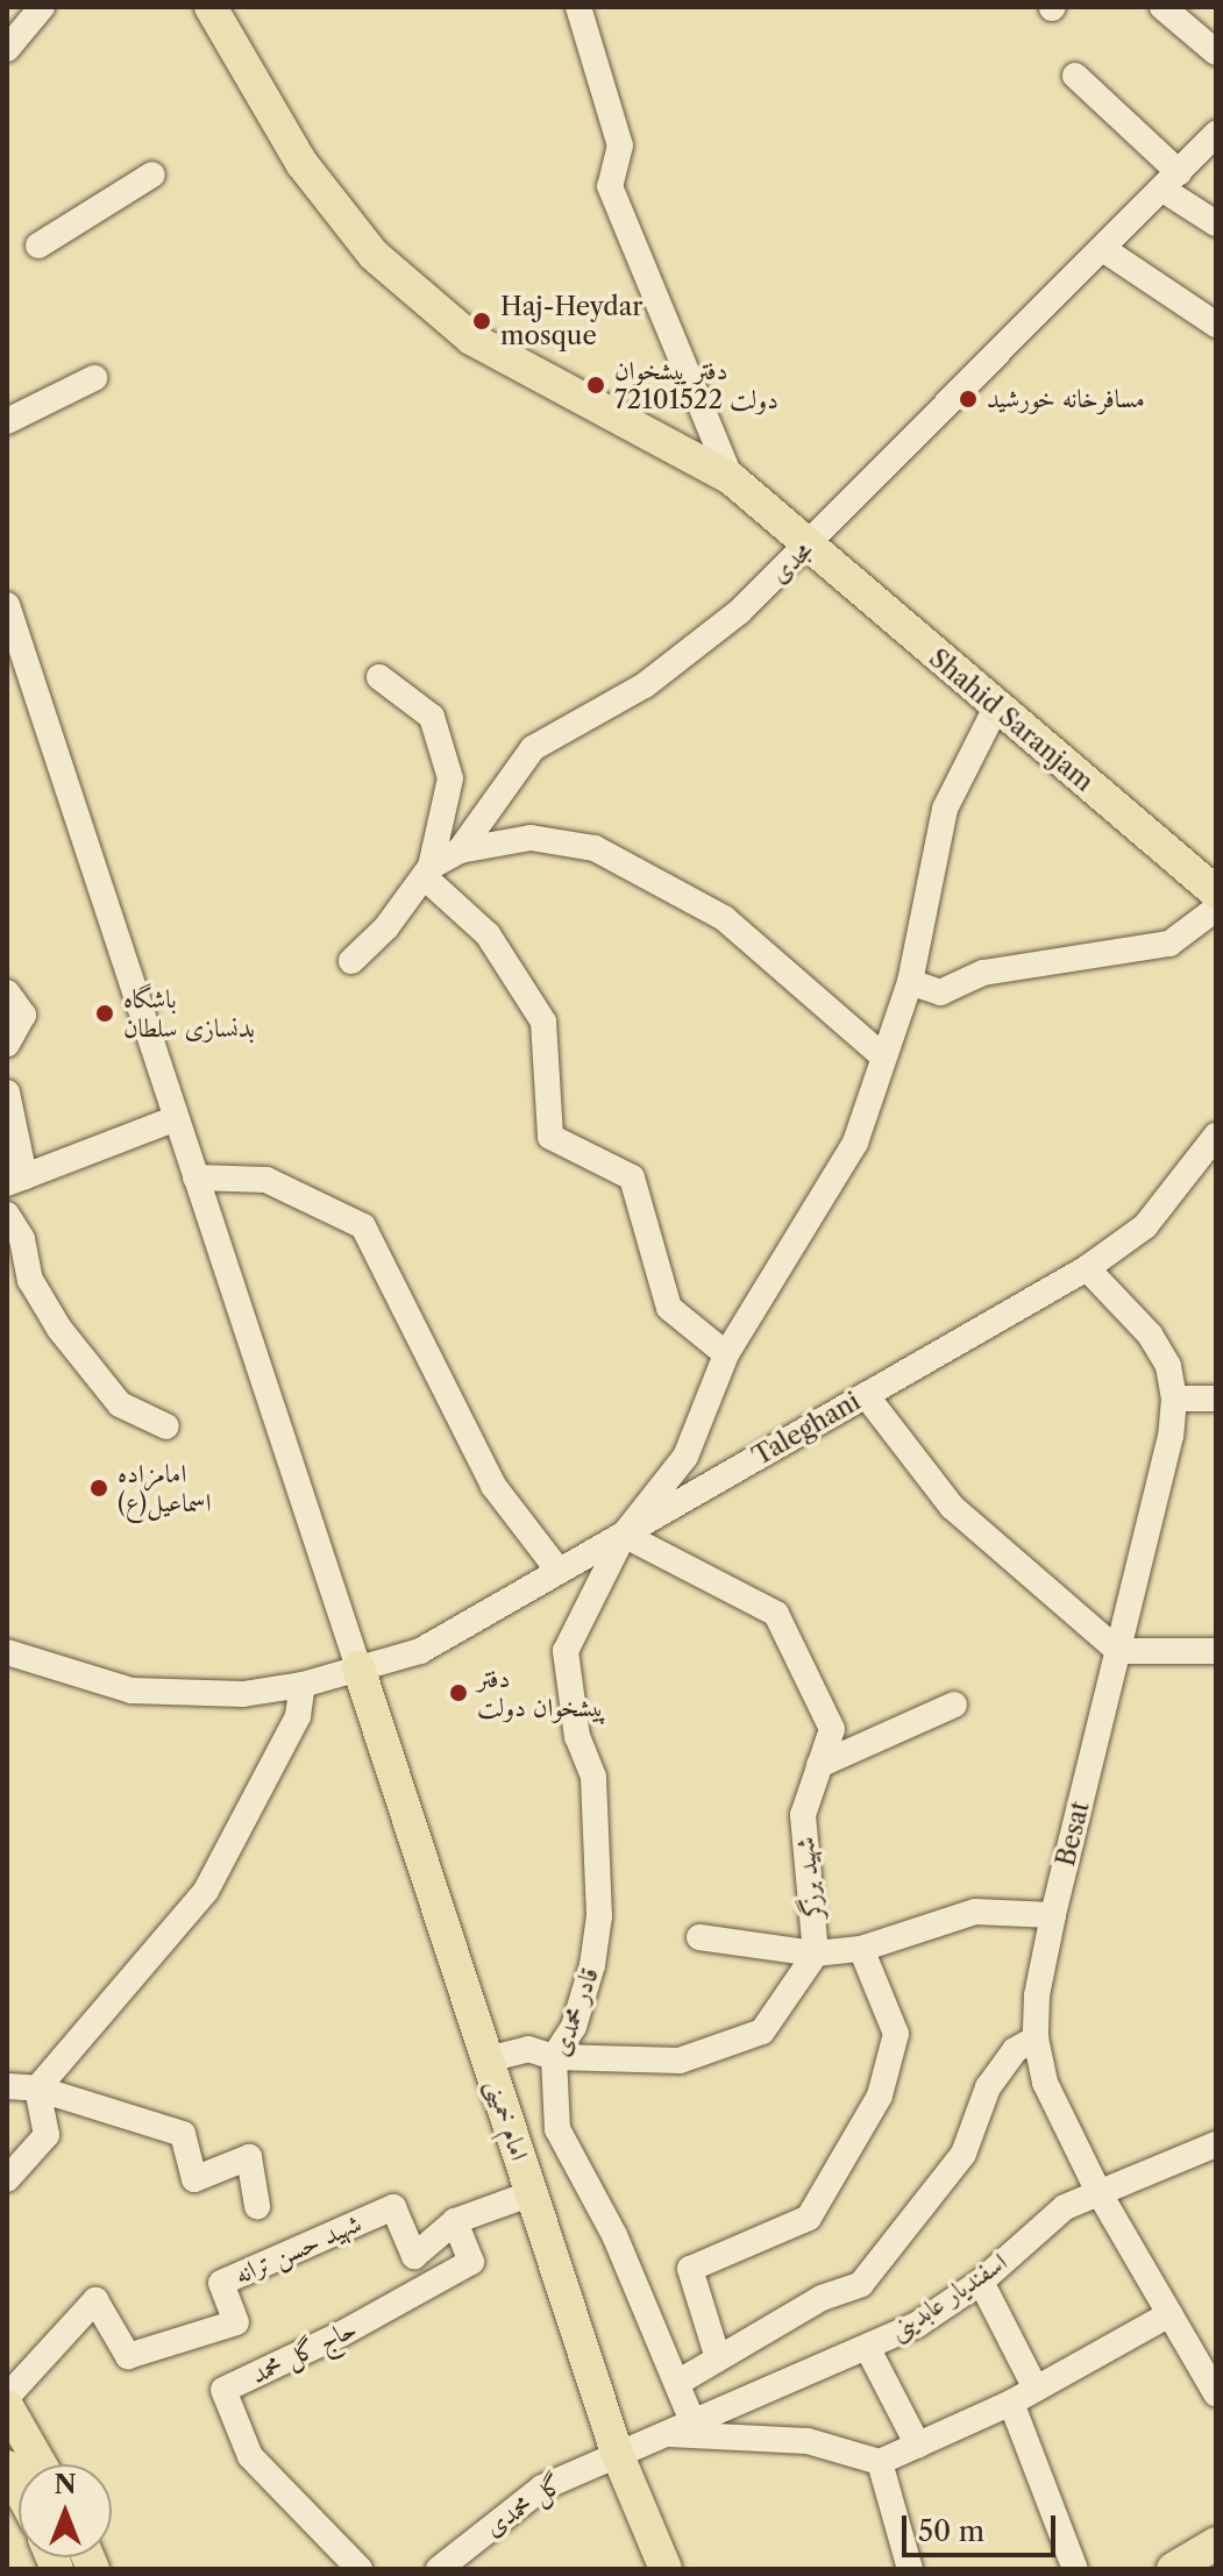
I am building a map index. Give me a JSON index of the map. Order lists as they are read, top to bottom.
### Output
{
  "streets": {
    "main road": ["Shahid Saranjam", "امام خمینی"],
    "street": [
      "مجدی",
      "Taleghani",
      "Besat",
      "شهید برزگر",
      "قادر محمدی",
      "شهید حسن ترانه",
      "اسفندیار عابدینی",
      "حاج گل محمد",
      "گل محمدی"
    ]
  },
  "crossings": [
    ["مجدی", "Shahid Saranjam"],
    ["Taleghani", "Besat"],
    ["Taleghani", "شهید برزگر"],
    ["Taleghani", "قادر محمدی"],
    ["Taleghani", "امام خمینی"],
    ["Besat", "اسفندیار عابدینی"],
    ["شهید برزگر", "قادر محمدی"],
    ["شهید برزگر", "امام خمینی"],
    ["قادر محمدی", "اسفندیار عابدینی"],
    ["امام خمینی", "اسفندیار عابدینی"],
    ["امام خمینی", "گل محمدی"],
    ["شهید حسن ترانه", "حاج گل محمد"],
    ["اسفندیار عابدینی", "گل محمدی"]
  ],
  "places": [
    "Haj-Heydar mosque",
    "دفتر پیشخوان دولت 72101522",
    "مسافرخانه خورشید",
    "باشگاه بدنسازی سلطان",
    "امامزاده اسماعیل(ع)",
    "دفتر پیشخوان دولت"
  ],
  "scale_bar": "50 m",
  "north": "top"
}
